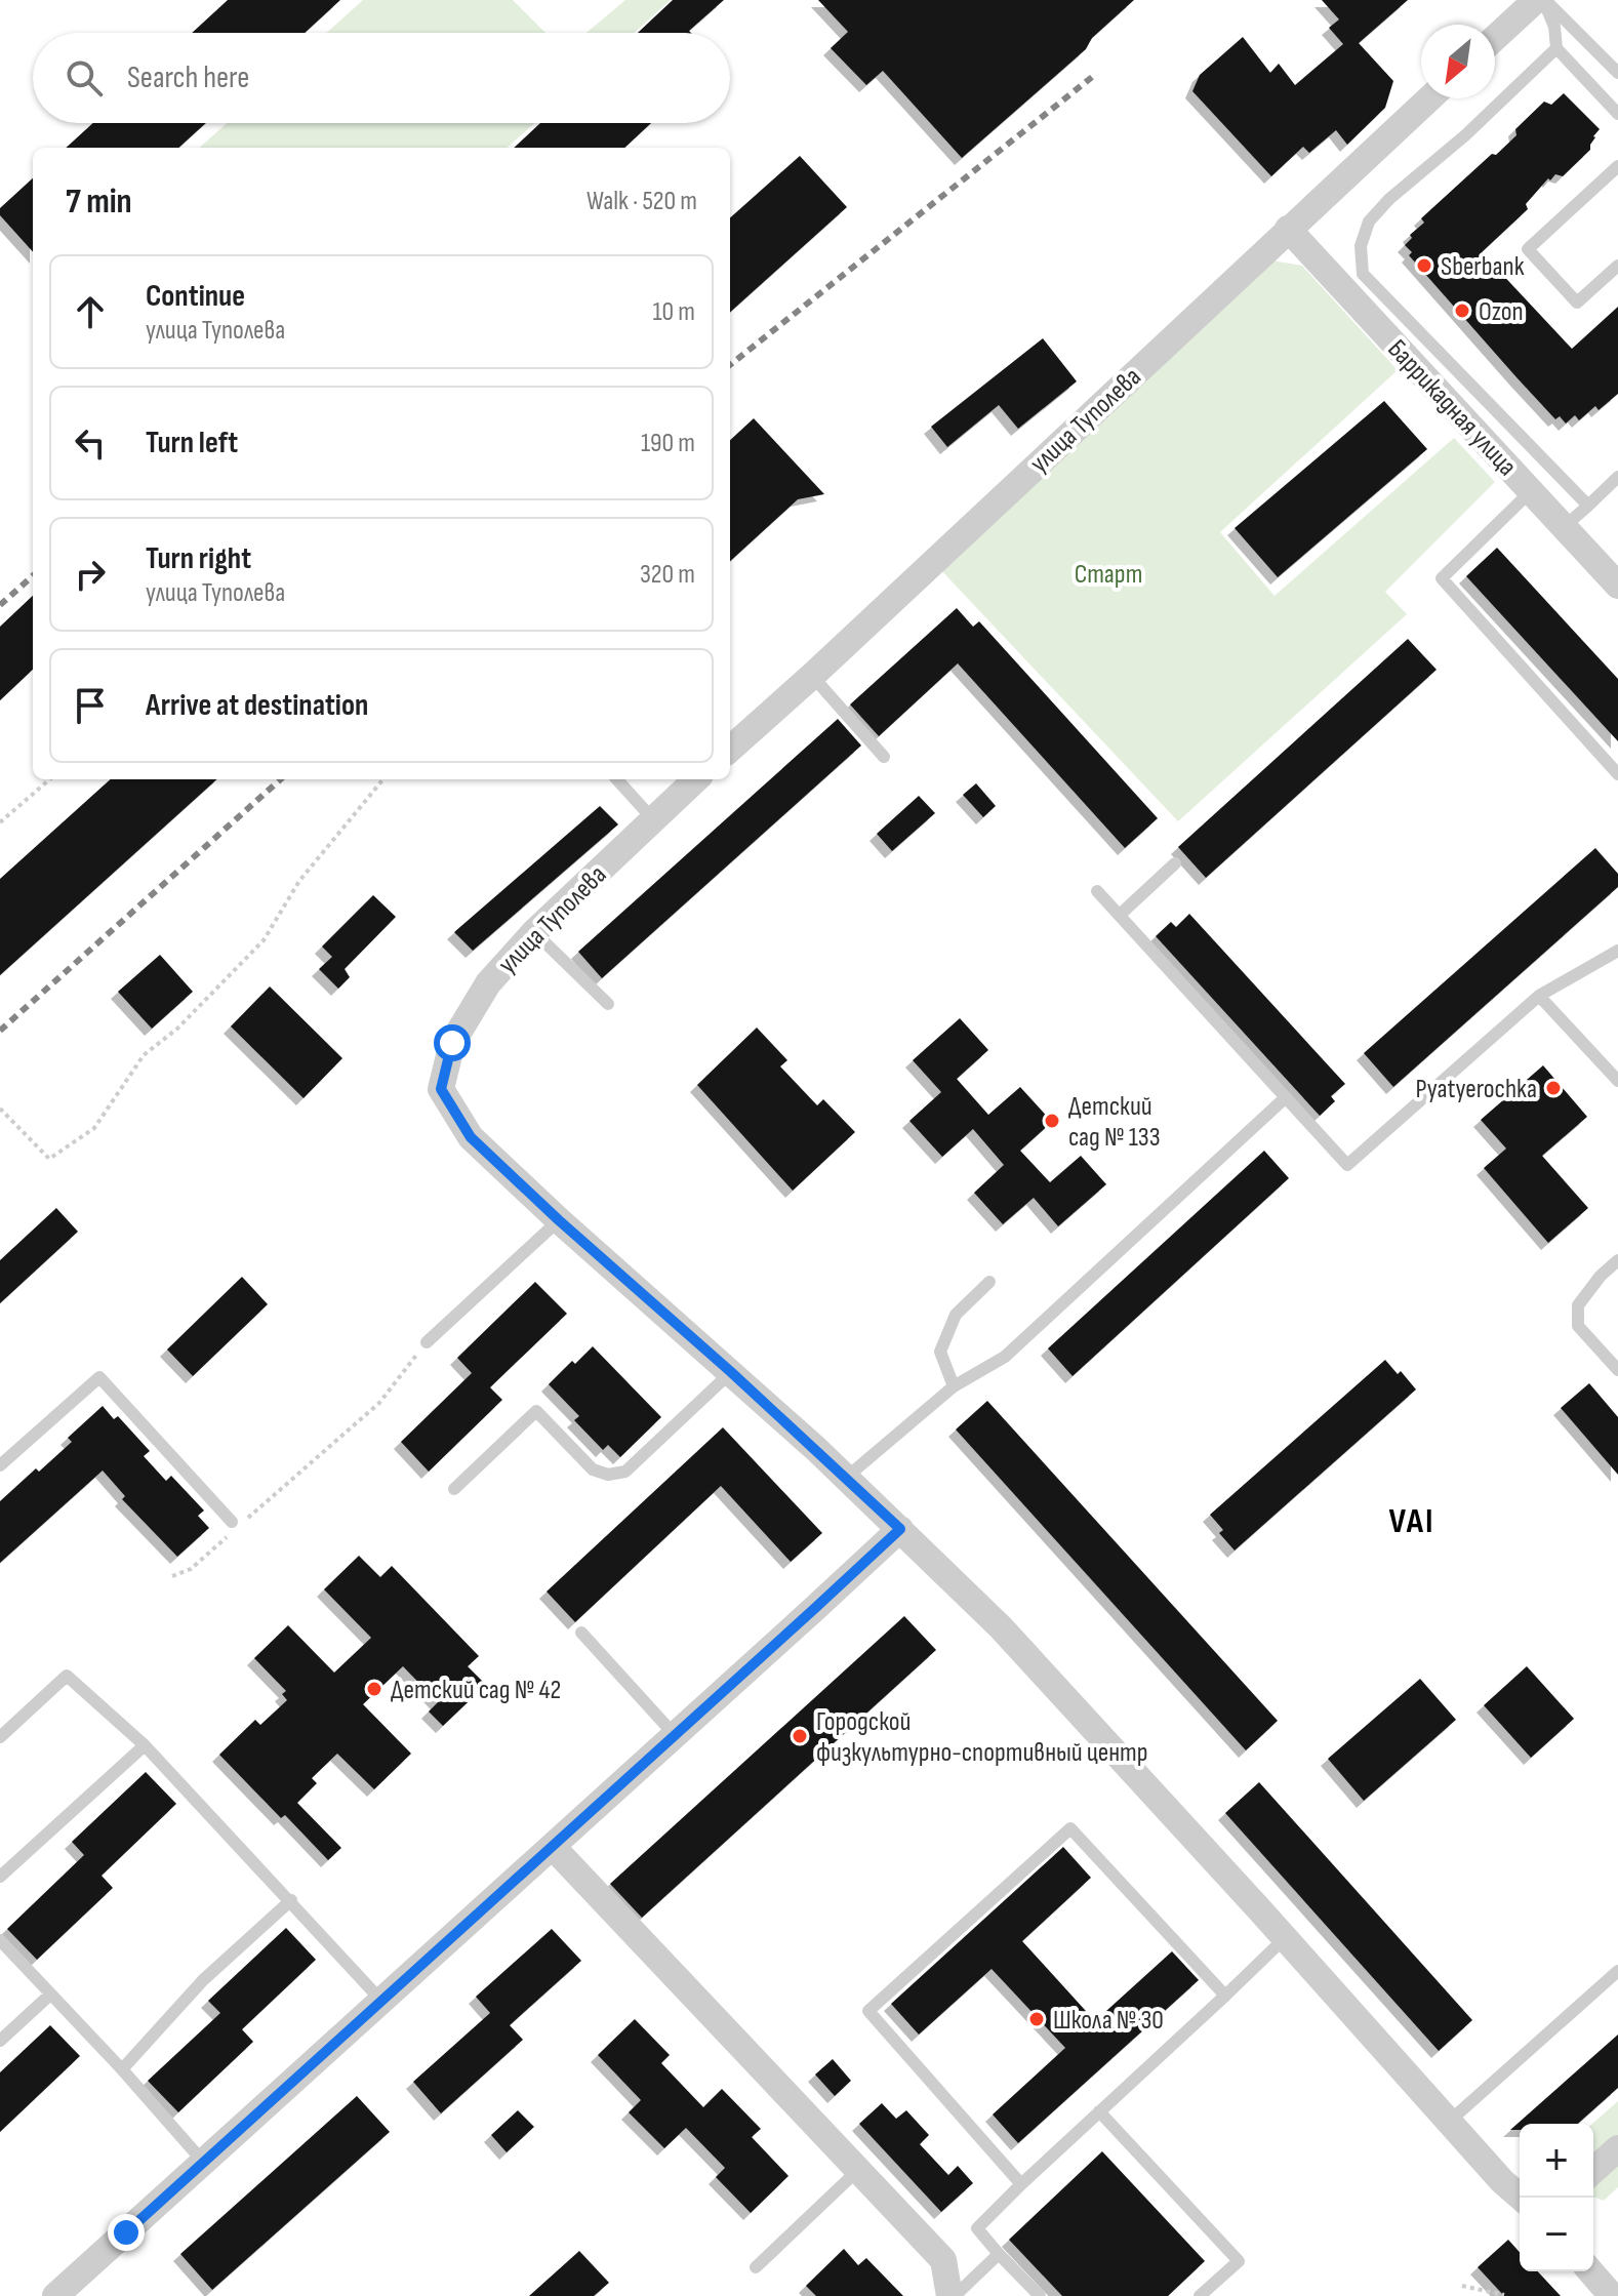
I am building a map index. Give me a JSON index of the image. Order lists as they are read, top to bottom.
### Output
{
  "streets": {
    "street": ["Баррикадная улица", "улица Туполева"]
  },
  "crossings": [
    ["Баррикадная улица", "улица Туполева"]
  ],
  "districts": ["VAI"],
  "parks": ["Старт"],
  "places": [
    "Sberbank",
    "Ozon",
    "Pyatyerochka",
    "Детский сад № 133",
    "Детский сад № 42",
    "Городской физкультурно-спортивный центр",
    "Школа № 30"
  ],
  "north": "bottom left",
  "page": {
    "search": "Search here",
    "heading": ["7 min", "Walk · 520 m"],
    "list": [
      ["Continue", "улица Туполева", "10 m"],
      ["Turn left", "190 m"],
      ["Turn right", "улица Туполева", "320 m"],
      "Arrive at destination"
    ],
    "map_buttons": ["+", "−"]
  }
}
